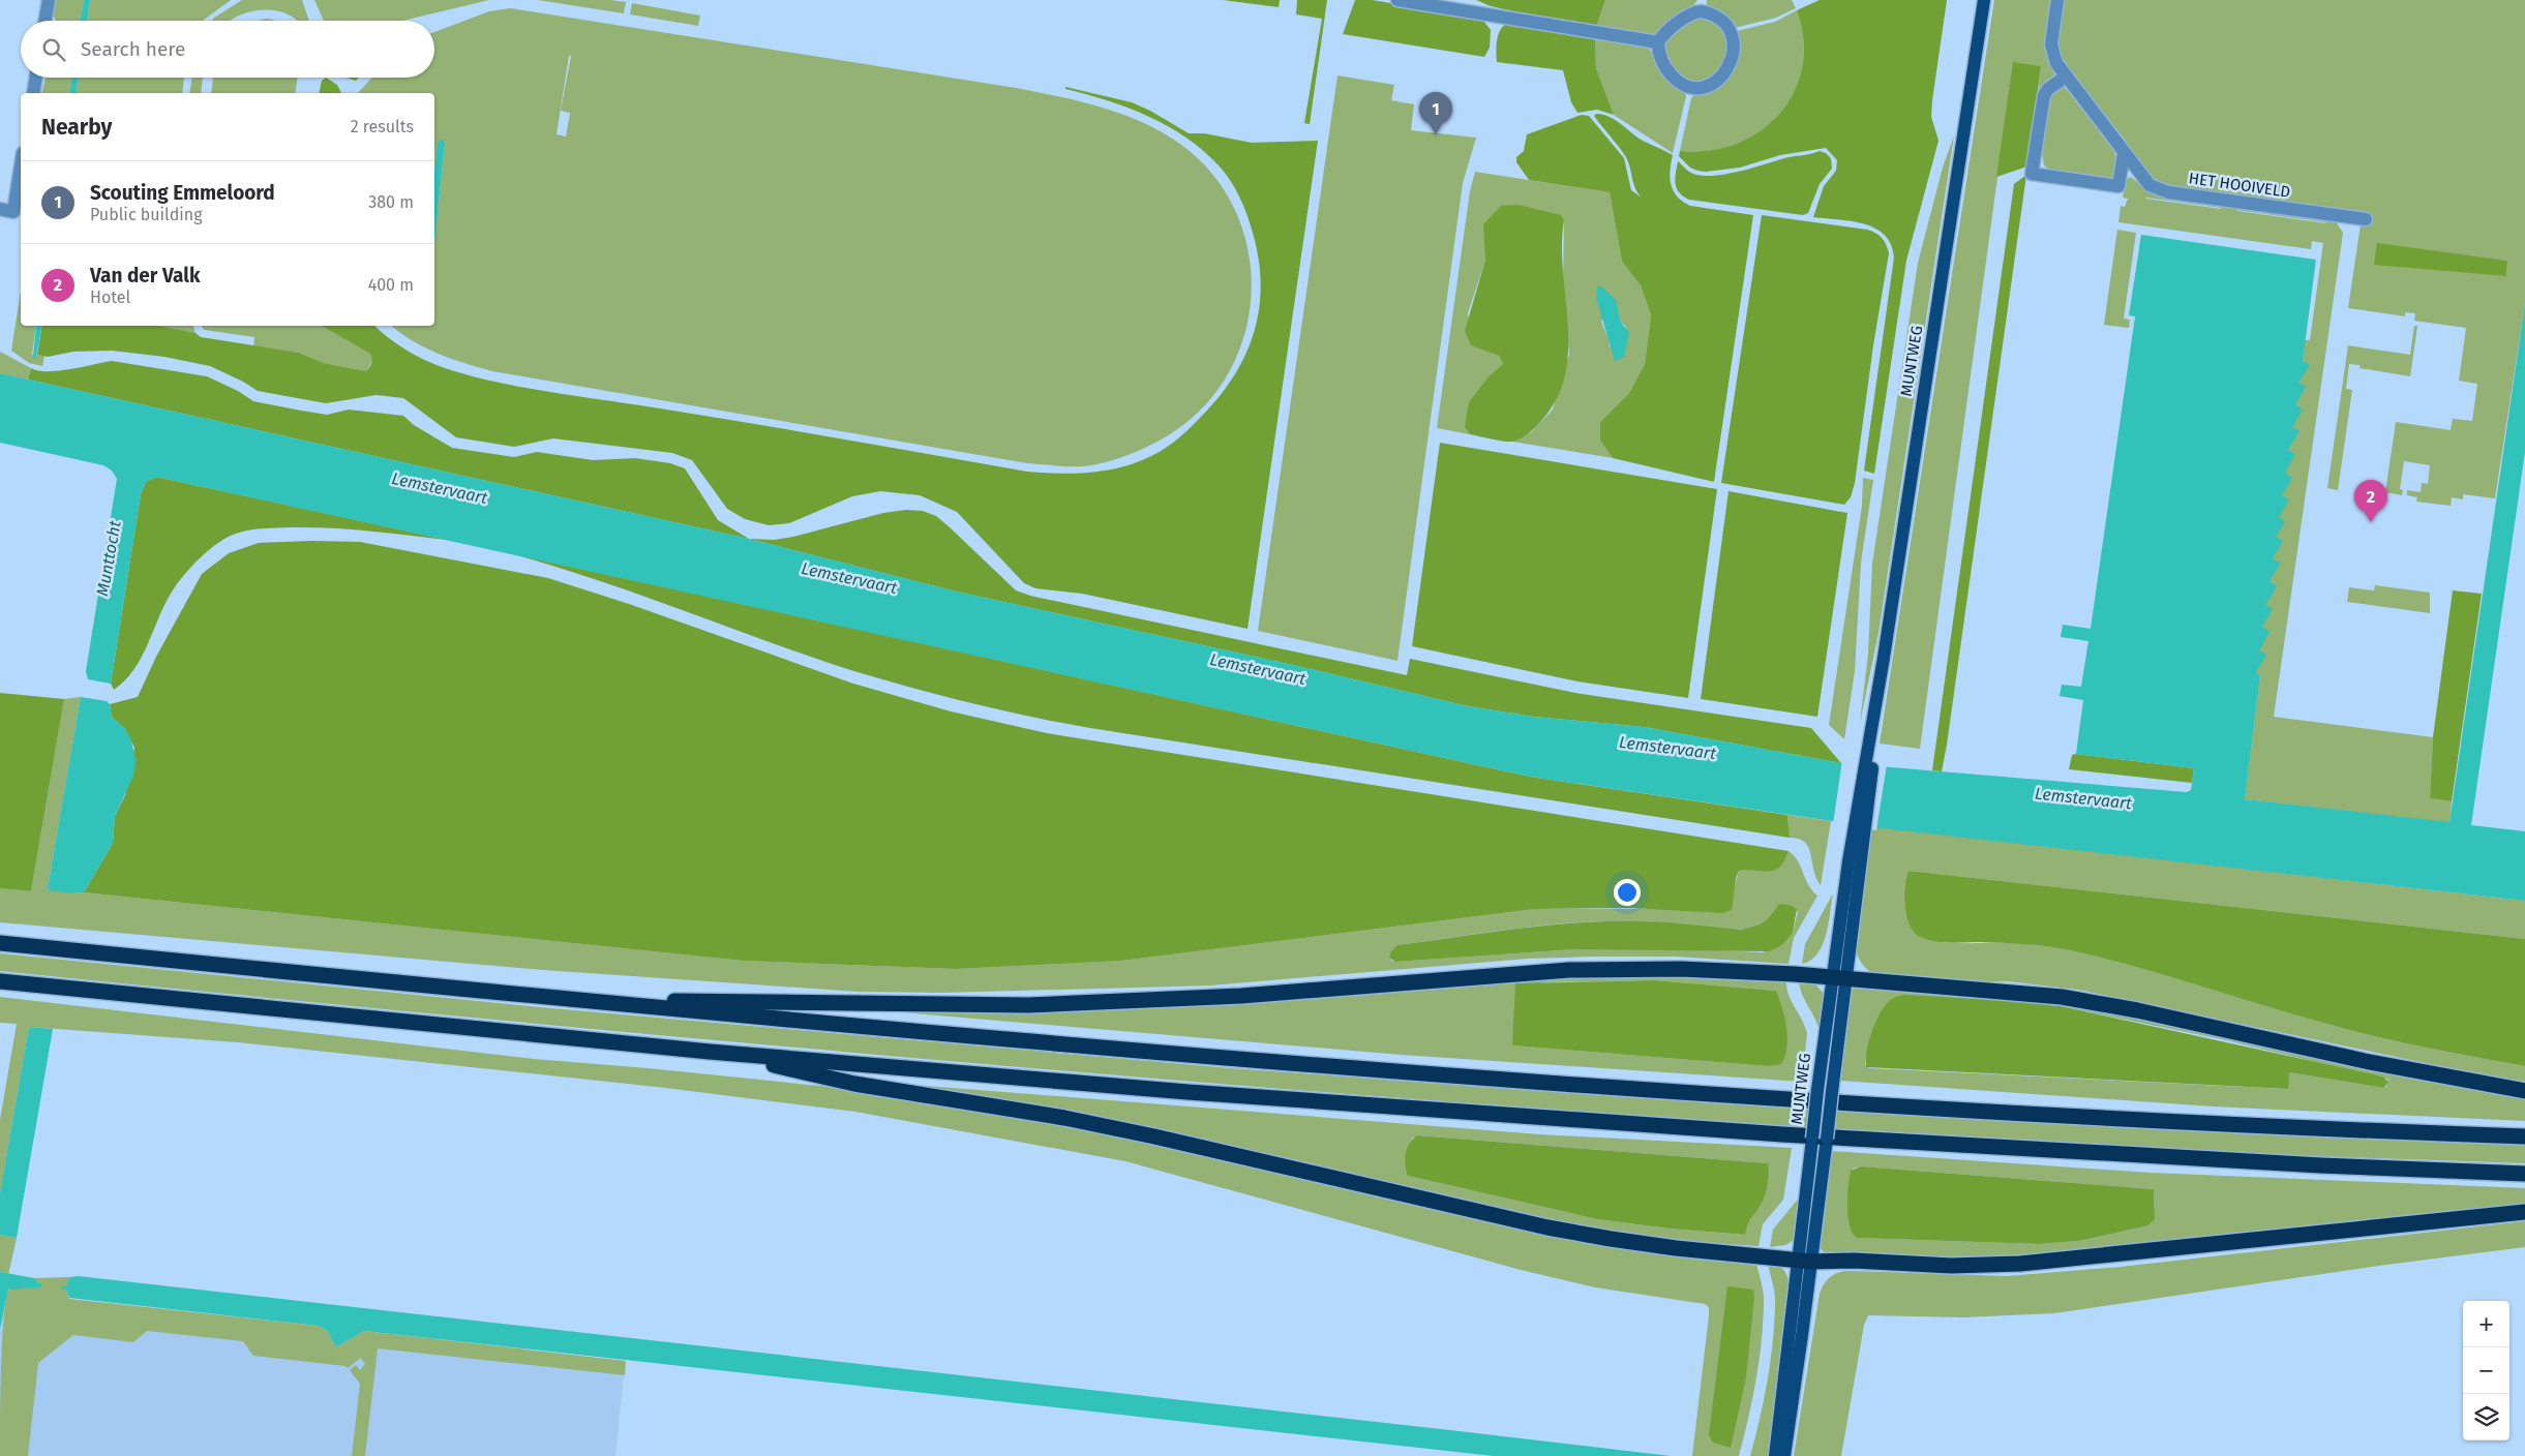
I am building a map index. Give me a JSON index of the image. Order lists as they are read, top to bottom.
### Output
{
  "streets": {
    "main road": ["MUNTWEG"],
    "street": ["HET HOOIVELD"]
  },
  "water": ["Lemstervaart", "Munttocht"],
  "page": {
    "search": "Search here",
    "pins": ["1", "2"],
    "heading": ["Nearby", "2 results"],
    "list": [
      {
        "mark": "1",
        "name": "Scouting Emmeloord",
        "note": "Public building",
        "value": "380 m"
      },
      {
        "mark": "2",
        "name": "Van der Valk",
        "note": "Hotel",
        "value": "400 m"
      }
    ],
    "map_buttons": ["+", "−"]
  }
}
